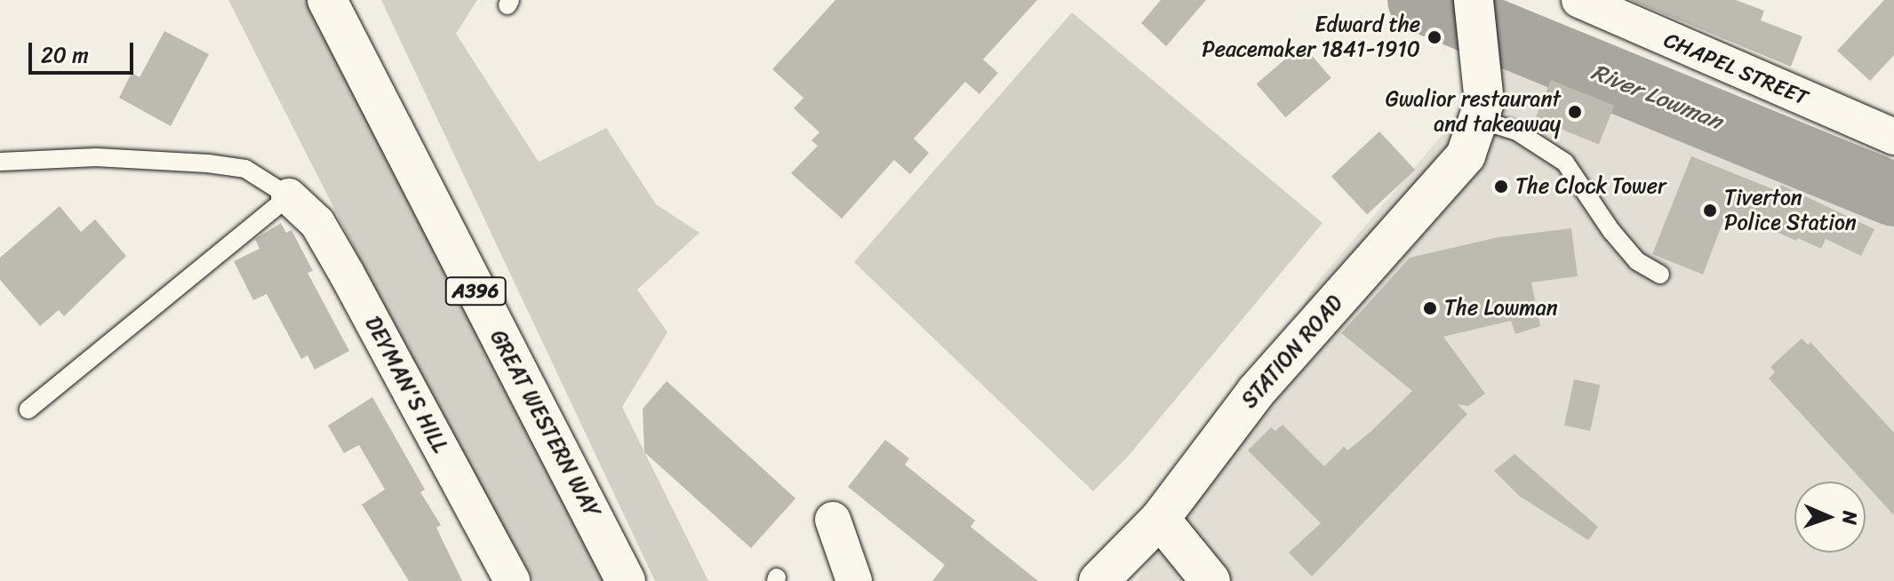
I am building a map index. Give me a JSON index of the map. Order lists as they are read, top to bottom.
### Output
{
  "streets": {
    "street": [
      "CHAPEL STREET",
      "A396",
      "STATION ROAD",
      "DEYMAN'S HILL",
      "GREAT WESTERN WAY"
    ]
  },
  "water": ["River Lowman"],
  "places": [
    "Edward the Peacemaker 1841-1910",
    "Gwalior restaurant and takeaway",
    "The Clock Tower",
    "Tiverton Police Station",
    "The Lowman"
  ],
  "scale_bar": "20 m",
  "north": "right"
}
